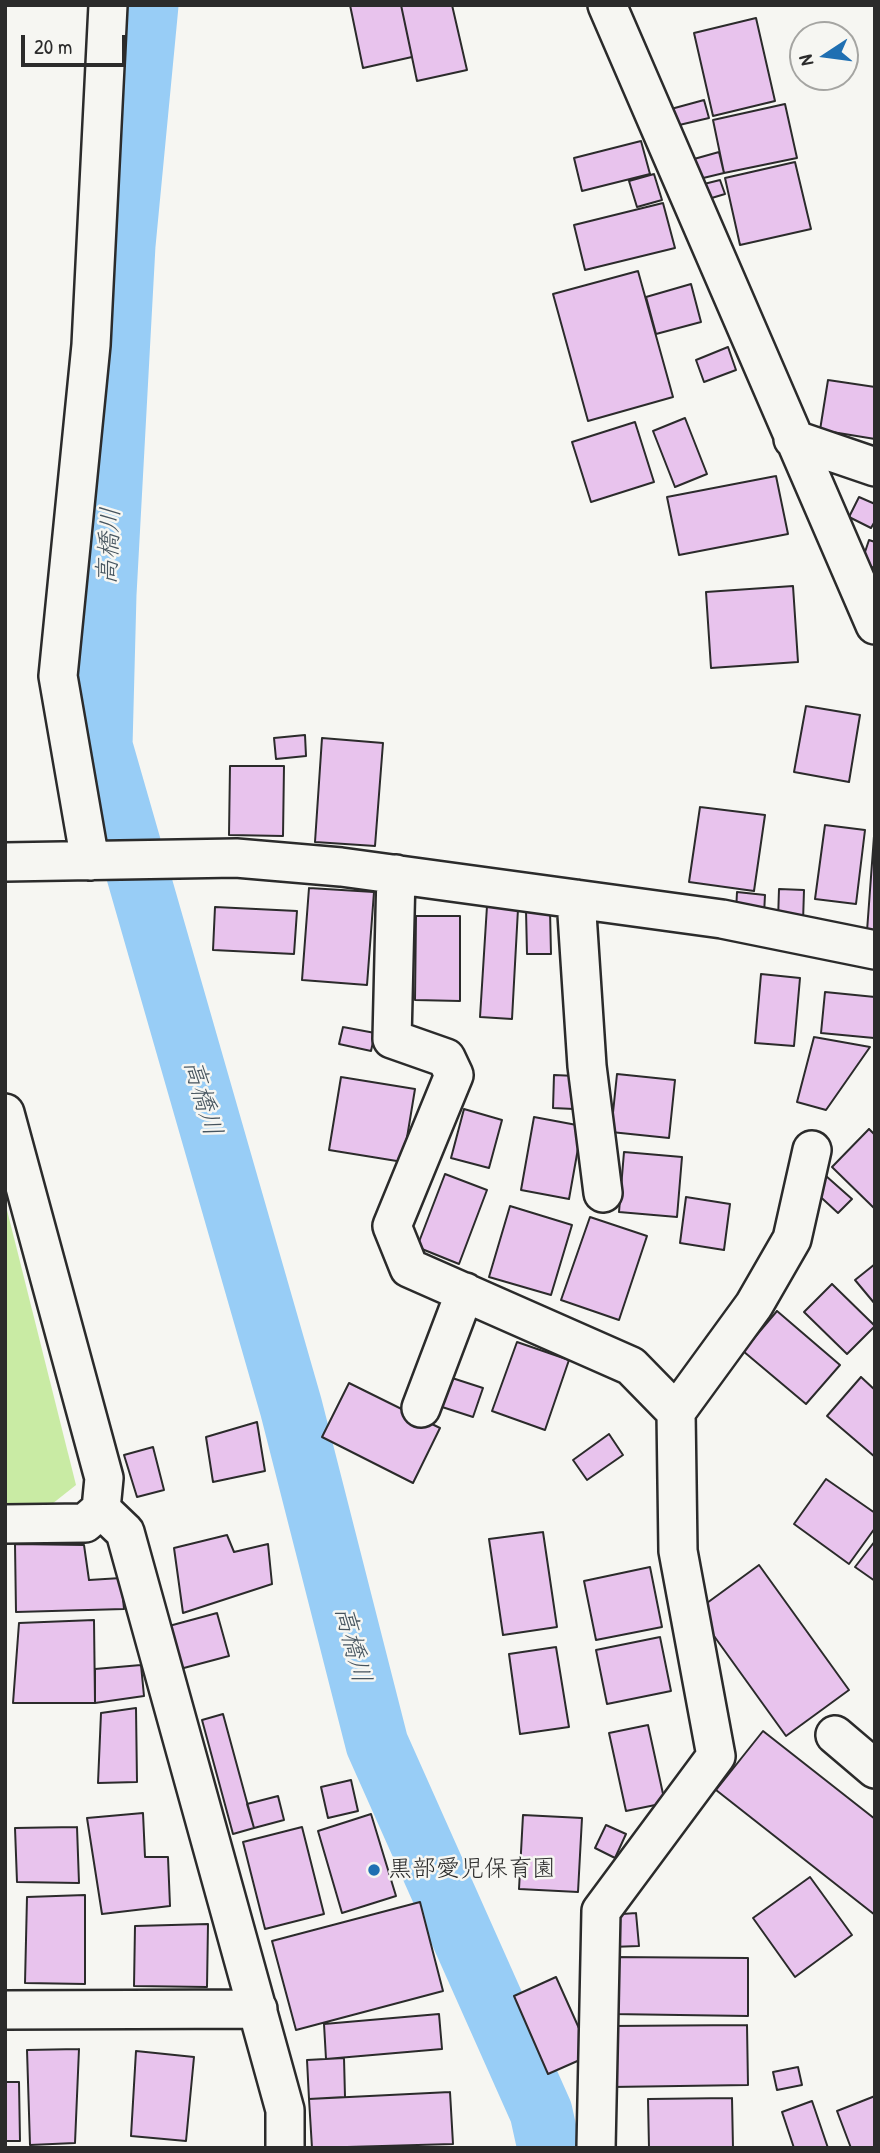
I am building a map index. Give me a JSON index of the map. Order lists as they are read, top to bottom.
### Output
{
  "water": ["高橋川"],
  "places": ["黒部愛児保育園"],
  "scale_bar": "20 m",
  "north": "left"
}
